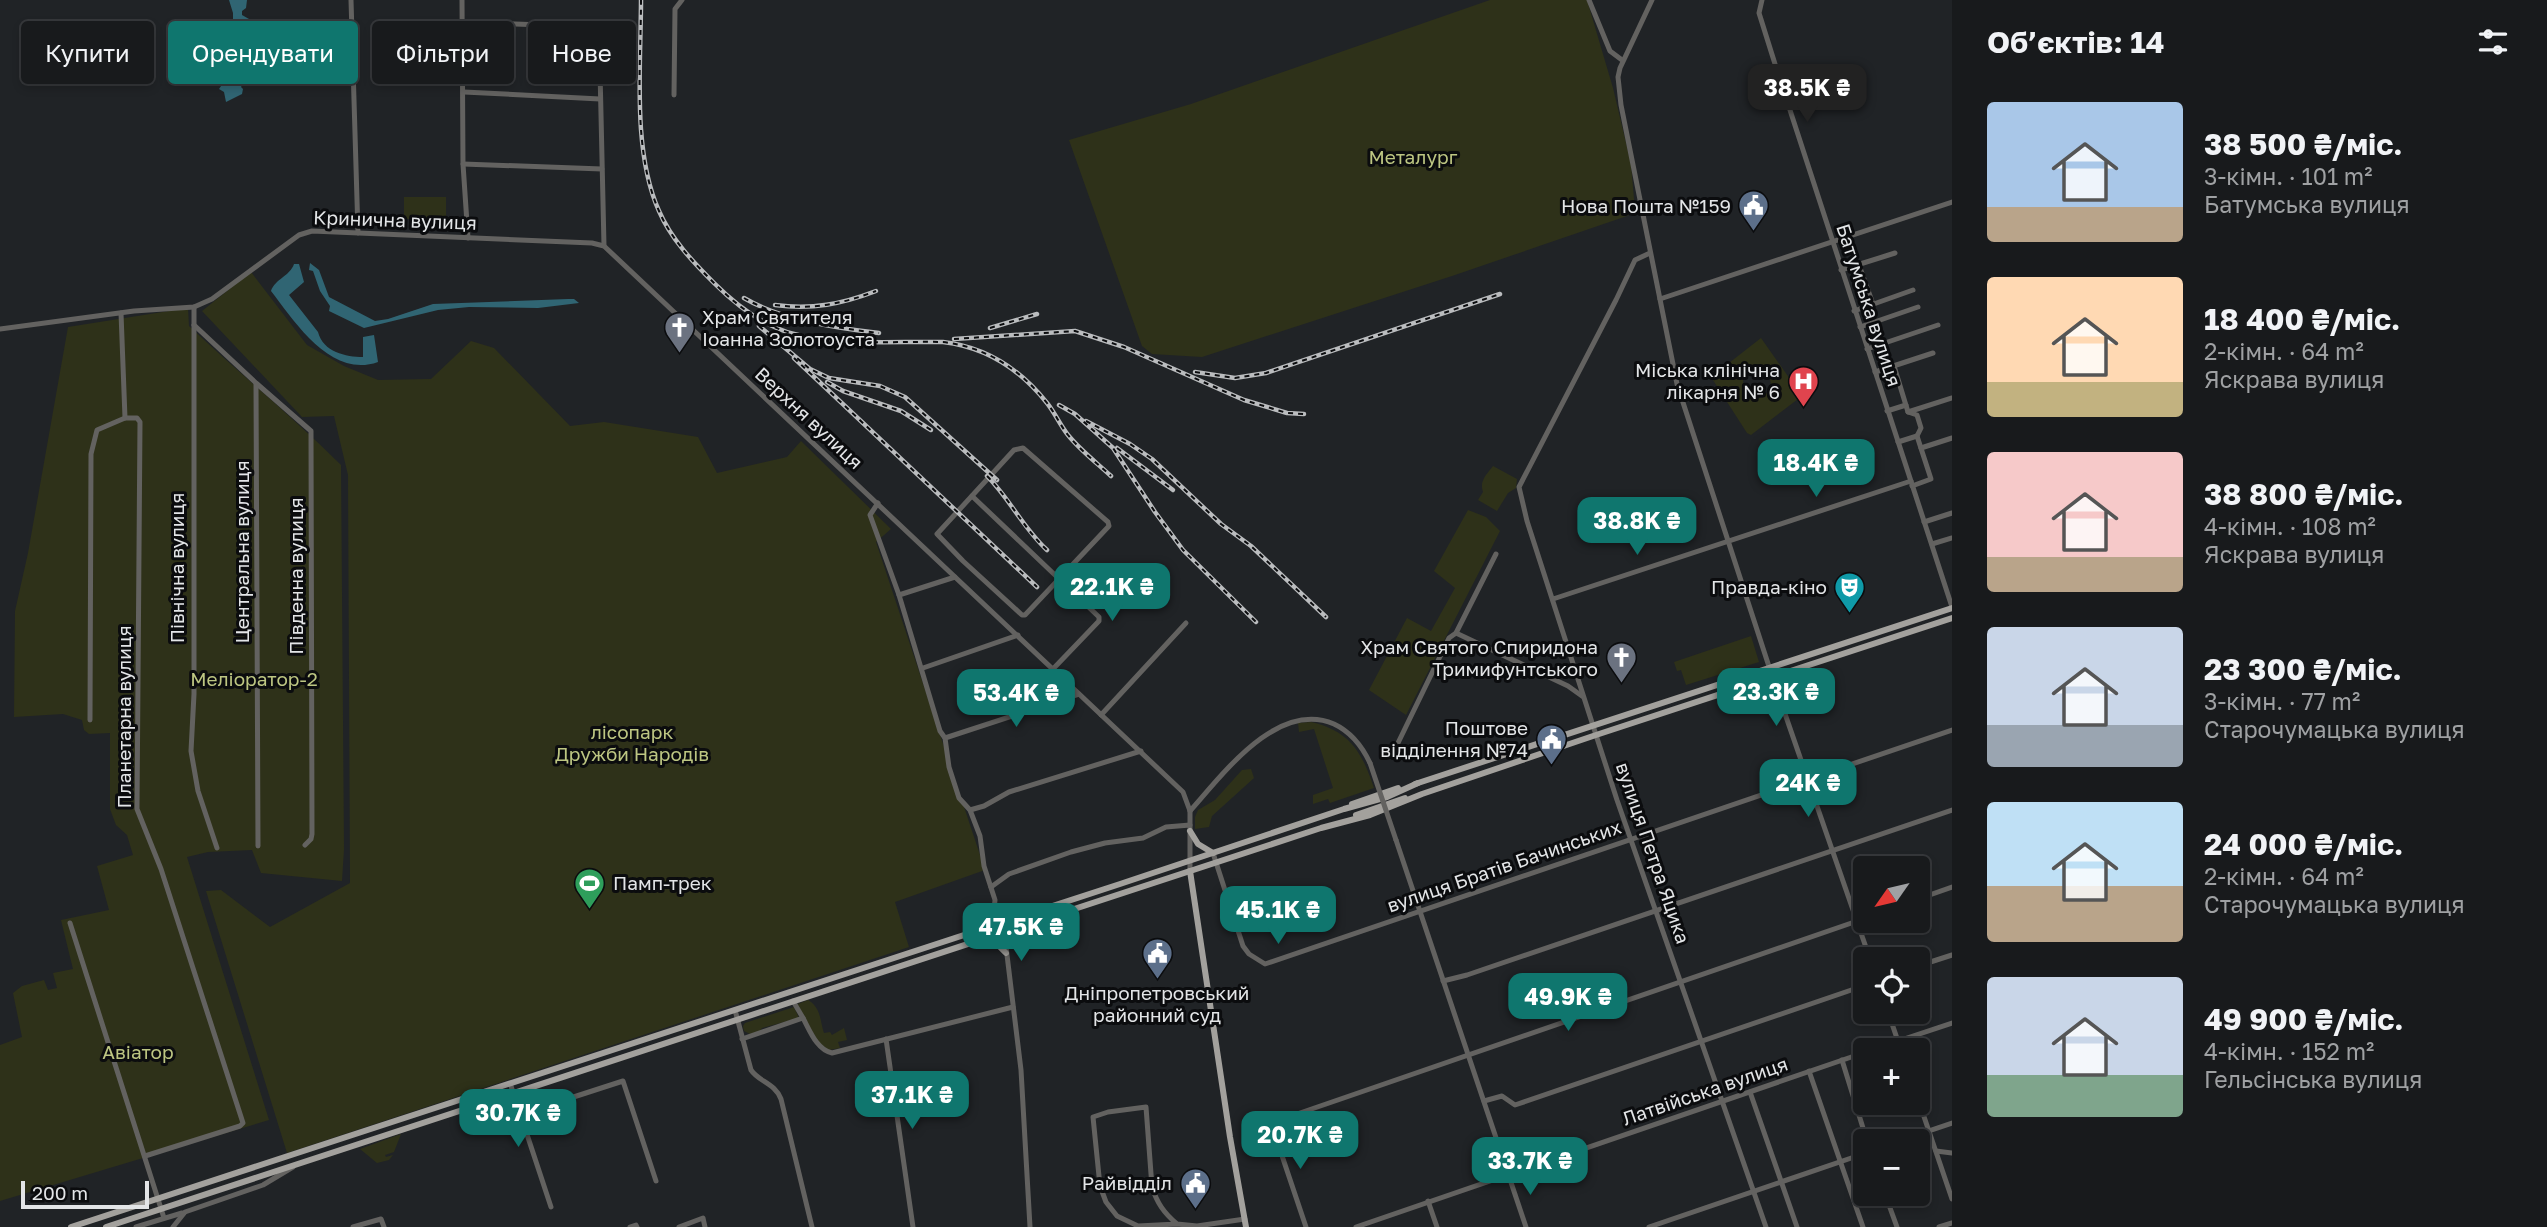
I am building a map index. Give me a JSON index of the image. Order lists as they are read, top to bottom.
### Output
{
  "streets": {
    "street": [
      "Кринична вулиця",
      "Батумська вулиця",
      "Верхня вулиця",
      "Центральна вулиця",
      "Північна вулиця",
      "Південна вулиця",
      "Планетарна вулиця",
      "вулиця Петра Яцика",
      "вулиця Братів Бачинських",
      "Латвійська вулиця"
    ]
  },
  "crossings": [
    ["Кринична вулиця", "Верхня вулиця"],
    ["Кринична вулиця", "Північна вулиця"],
    ["Центральна вулиця", "Південна вулиця"],
    ["вулиця Петра Яцика", "вулиця Братів Бачинських"],
    ["вулиця Петра Яцика", "Латвійська вулиця"]
  ],
  "parks": [
    "Металург",
    "Меліоратор-2",
    "лісопарк Дружби Народів",
    "Авіатор"
  ],
  "places": {
    "public building": [
      "Нова Пошта №159",
      "Поштове відділення №74",
      "Дніпропетровський районний суд",
      "Райвідділ"
    ],
    "church": ["Храм Святителя Іоанна Золотоуста", "Храм Святого Спиридона Тримифунтського"],
    "hospital": ["Міська клінічна лікарня № 6"],
    "theatre": ["Правда-кіно"],
    "sports": ["Памп-трек"]
  },
  "scale_bar": "200 m",
  "north": "bottom left",
  "page": {
    "heading": "Об’єктів: 14",
    "chip": [
      "Купити",
      "Орендувати",
      "Фільтри",
      "Нове"
    ],
    "price": [
      "38.5K ₴",
      "18.4K ₴",
      "38.8K ₴",
      "22.1K ₴",
      "23.3K ₴",
      "53.4K ₴",
      "24K ₴",
      "45.1K ₴",
      "47.5K ₴",
      "49.9K ₴",
      "37.1K ₴",
      "30.7K ₴",
      "20.7K ₴",
      "33.7K ₴"
    ],
    "list": [
      {
        "name": "38 500 ₴/міс.",
        "note": "3-кімн. · 101 m² · Батумська вулиця"
      },
      {
        "name": "18 400 ₴/міс.",
        "note": "2-кімн. · 64 m² · Яскрава вулиця"
      },
      {
        "name": "38 800 ₴/міс.",
        "note": "4-кімн. · 108 m² · Яскрава вулиця"
      },
      {
        "name": "23 300 ₴/міс.",
        "note": "3-кімн. · 77 m² · Старочумацька вулиця"
      },
      {
        "name": "24 000 ₴/міс.",
        "note": "2-кімн. · 64 m² · Старочумацька вулиця"
      },
      {
        "name": "49 900 ₴/міс.",
        "note": "4-кімн. · 152 m² · Гельсінська вулиця"
      }
    ],
    "map_buttons": ["+", "−"],
    "scale": "200 m"
  }
}
